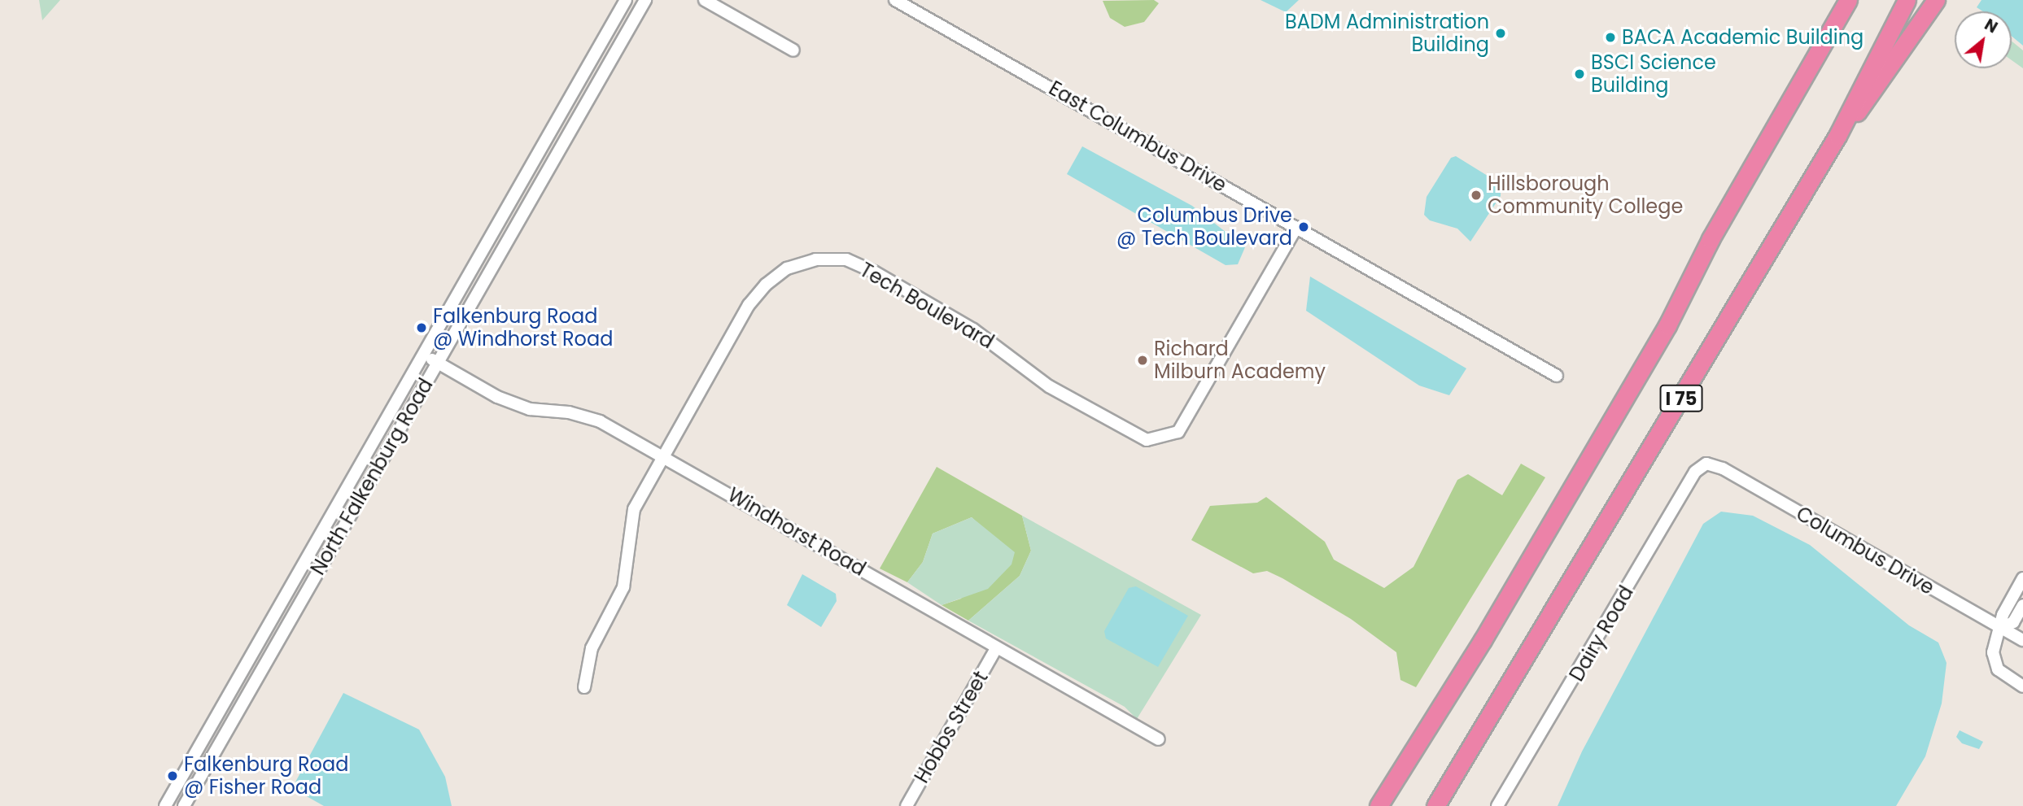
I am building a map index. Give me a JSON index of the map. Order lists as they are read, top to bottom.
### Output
{
  "streets": {
    "highway": ["I 75"],
    "street": [
      "East Columbus Drive",
      "Tech Boulevard",
      "North Falkenburg Road",
      "Windhorst Road",
      "Columbus Drive",
      "Dairy Road",
      "Hobbs Street"
    ]
  },
  "crossings": [
    ["East Columbus Drive", "Tech Boulevard"],
    ["Tech Boulevard", "Windhorst Road"],
    ["North Falkenburg Road", "Windhorst Road"],
    ["Windhorst Road", "Hobbs Street"],
    ["Columbus Drive", "Dairy Road"]
  ],
  "places": [
    "BADM Administration Building",
    "BACA Academic Building",
    "BSCI Science Building",
    "Hillsborough Community College",
    "Columbus Drive @ Tech Boulevard",
    "Falkenburg Road @ Windhorst Road",
    "Richard Milburn Academy",
    "Falkenburg Road @ Fisher Road"
  ],
  "north": "top right"
}
